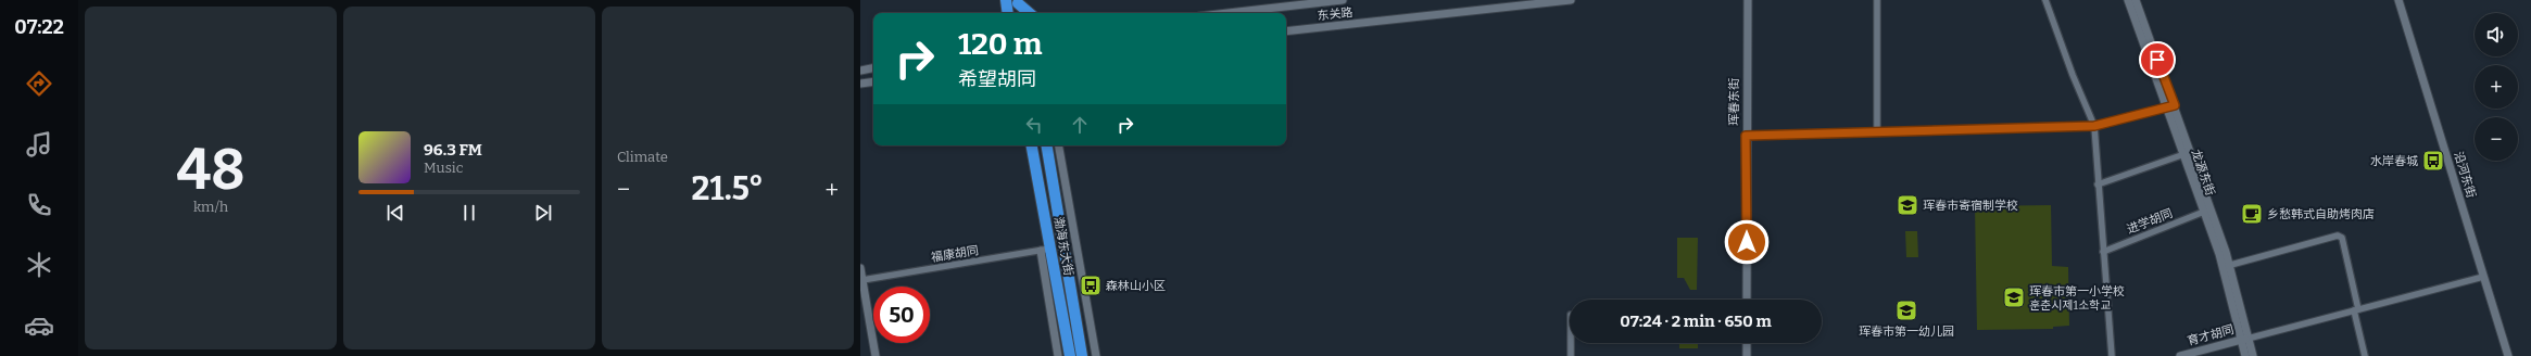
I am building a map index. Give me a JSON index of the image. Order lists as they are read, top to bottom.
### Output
{
  "streets": {
    "highway": ["渤海东大街"],
    "main road": [
      "东关路",
      "珲春东街",
      "龙源东街",
      "沿河东街",
      "育才胡同"
    ],
    "street": ["进学胡同", "福康胡同"]
  },
  "crossings": [
    ["龙源东街", "进学胡同"],
    ["龙源东街", "育才胡同"],
    ["渤海东大街", "福康胡同"]
  ],
  "places": {
    "bus stop": ["水岸春城", "森林山小区"],
    "school or university": ["珲春市寄宿制学校", "珲春市第一小学校 훈춘시제1소학교", "珲春市第一幼儿园"],
    "cafe": ["乡愁韩式自助烤肉店"]
  },
  "page": {
    "tabs": "07:22",
    "tile": [
      ["48", "km/h"],
      "Climate"
    ],
    "map_buttons": ["+", "−"],
    "turn": ["120 m", "希望胡同"],
    "song": ["96.3 FM", "Music"],
    "heat": ["−", "21.5°", "+"],
    "limit": "50",
    "trip": "07:24 · 2 min · 650 m"
  }
}
